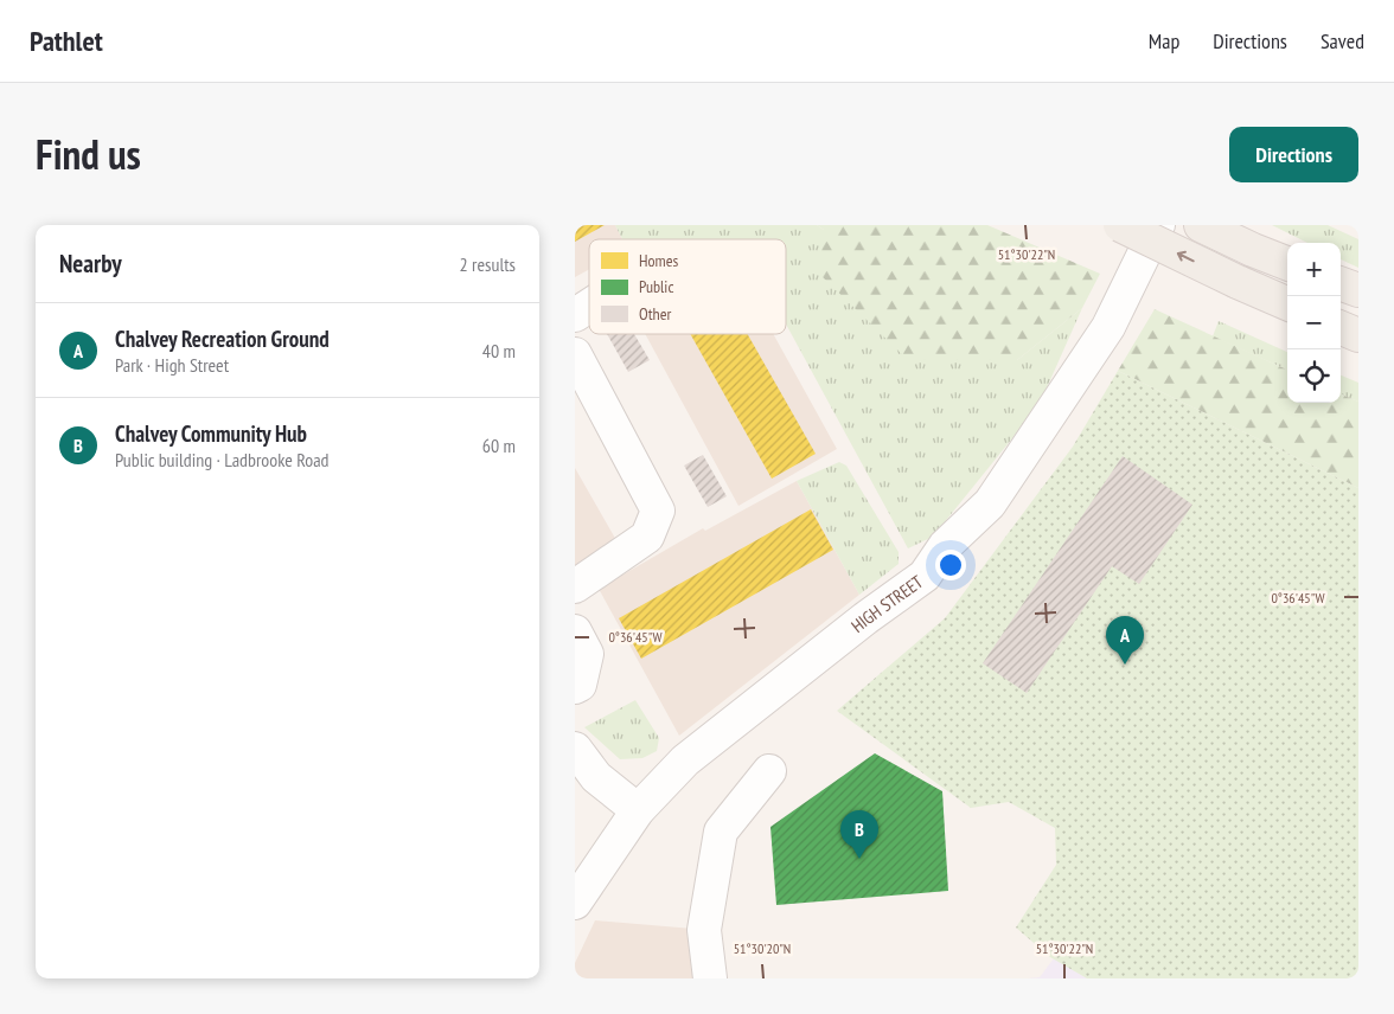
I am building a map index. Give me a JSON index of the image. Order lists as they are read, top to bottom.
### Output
{
  "streets": {
    "street": ["HIGH STREET"]
  },
  "legend": ["Homes", "Public", "Other"],
  "page": {
    "header": "Pathlet",
    "nav": ["Map", "Directions", "Saved"],
    "title": "Find us",
    "buttons": "Directions",
    "heading": ["Nearby", "2 results"],
    "map_buttons": ["+", "−"],
    "list": [
      {
        "mark": "A",
        "name": "Chalvey Recreation Ground",
        "note": "Park · High Street",
        "value": "40 m"
      },
      {
        "mark": "B",
        "name": "Chalvey Community Hub",
        "note": "Public building · Ladbrooke Road",
        "value": "60 m"
      }
    ],
    "pins": ["A", "B"]
  },
  "coordinates": ["51°30'22\"N", "0°36'45\"W", "51°30'20\"N"]
}
